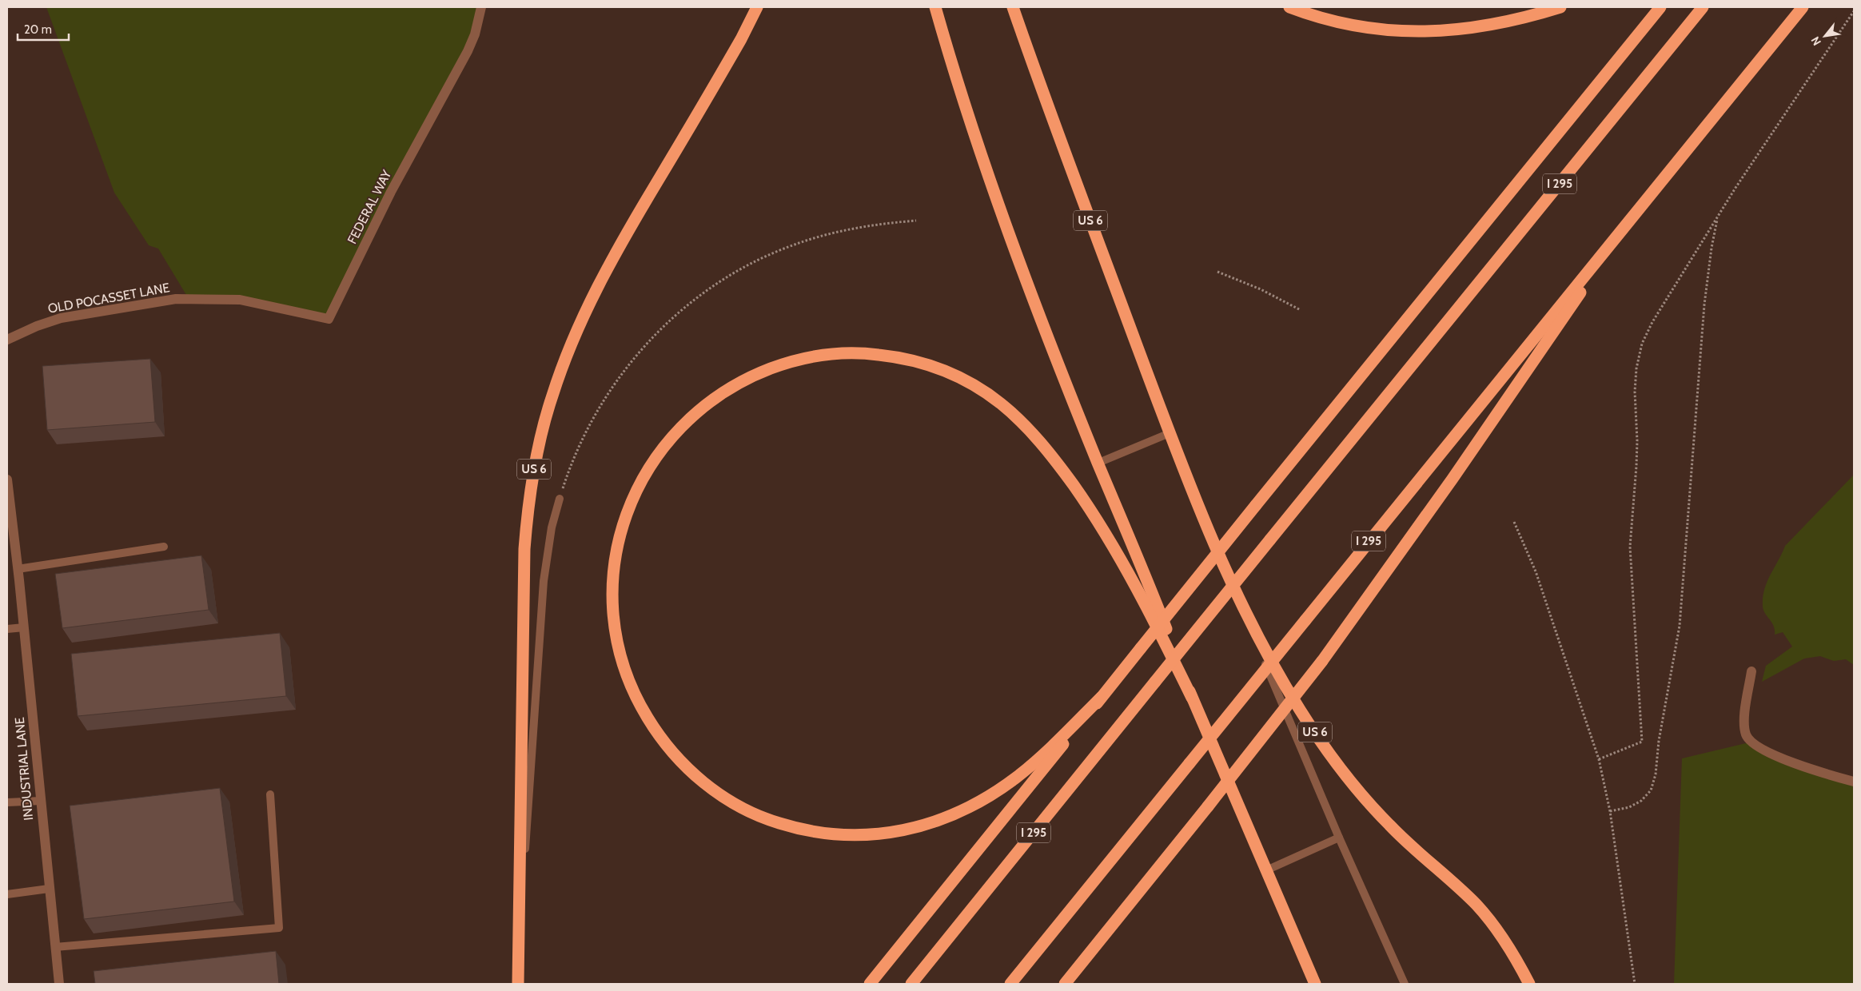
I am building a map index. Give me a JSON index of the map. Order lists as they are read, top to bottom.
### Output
{
  "streets": {
    "highway": ["I 295", "US 6"],
    "street": ["FEDERAL WAY", "OLD POCASSET LANE", "INDUSTRIAL LANE"]
  },
  "crossings": [
    ["FEDERAL WAY", "OLD POCASSET LANE"]
  ],
  "scale_bar": "20 m",
  "north": "bottom left"
}
